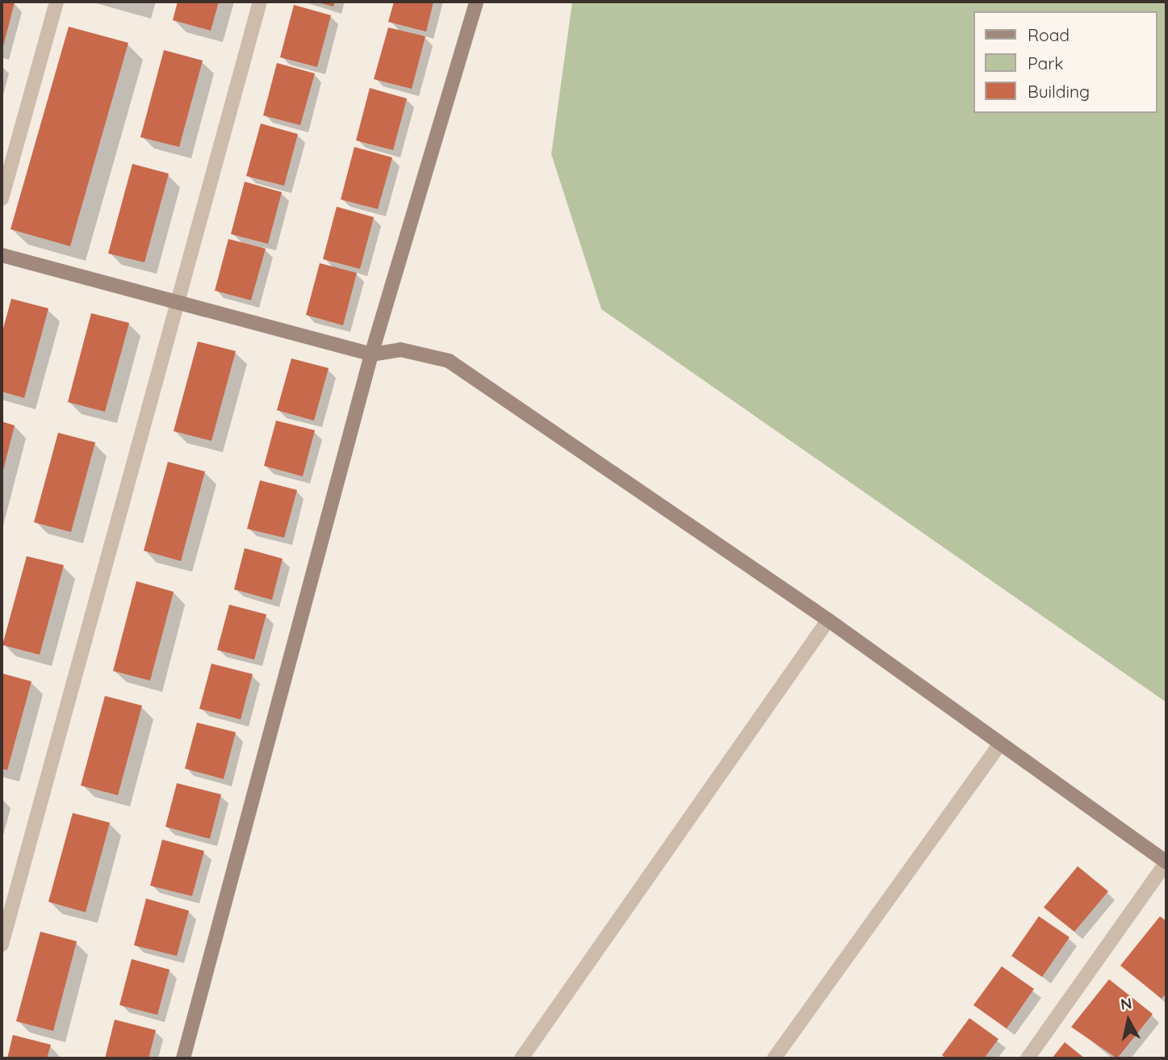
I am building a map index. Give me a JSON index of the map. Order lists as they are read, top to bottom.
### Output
{
  "legend": ["Road", "Park", "Building"],
  "north": "top"
}
